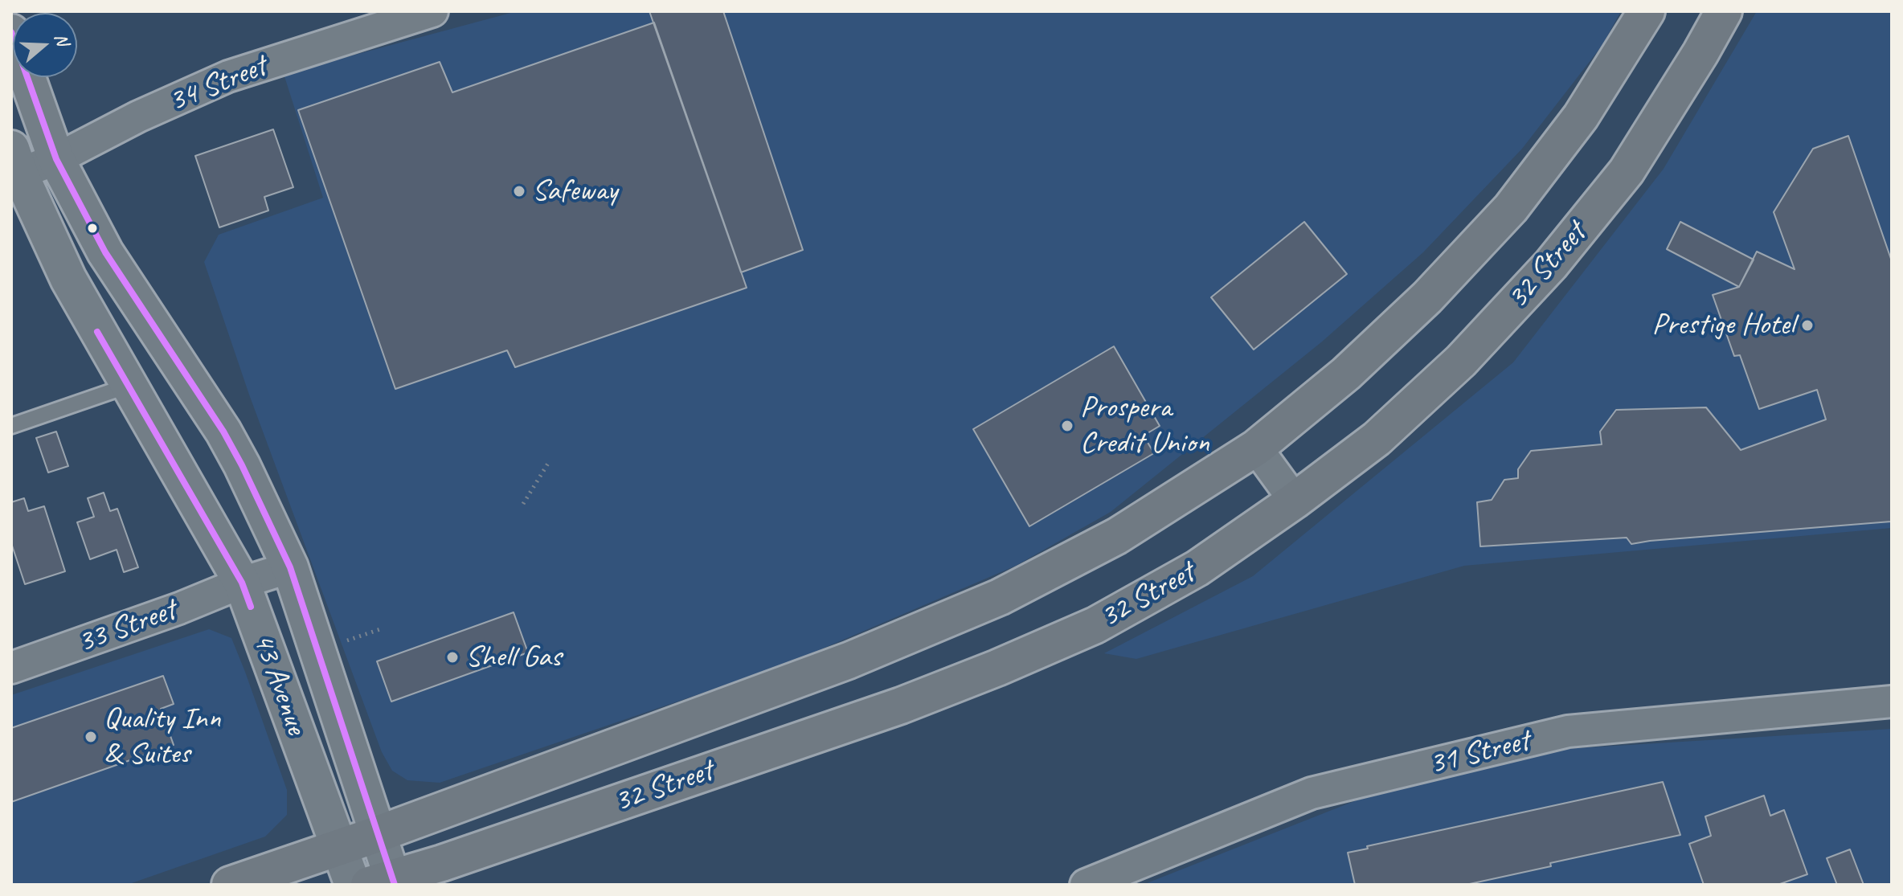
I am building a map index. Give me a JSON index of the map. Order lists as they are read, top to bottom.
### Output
{
  "streets": {
    "highway": ["32 Street"],
    "street": [
      "34 Street",
      "33 Street",
      "43 Avenue",
      "31 Street"
    ]
  },
  "crossings": [
    ["34 Street", "43 Avenue"],
    ["32 Street", "43 Avenue"],
    ["33 Street", "43 Avenue"]
  ],
  "places": [
    "Safeway",
    "Prestige Hotel",
    "Prospera Credit Union",
    "Shell Gas",
    "Quality Inn & Suites"
  ],
  "north": "right"
}
